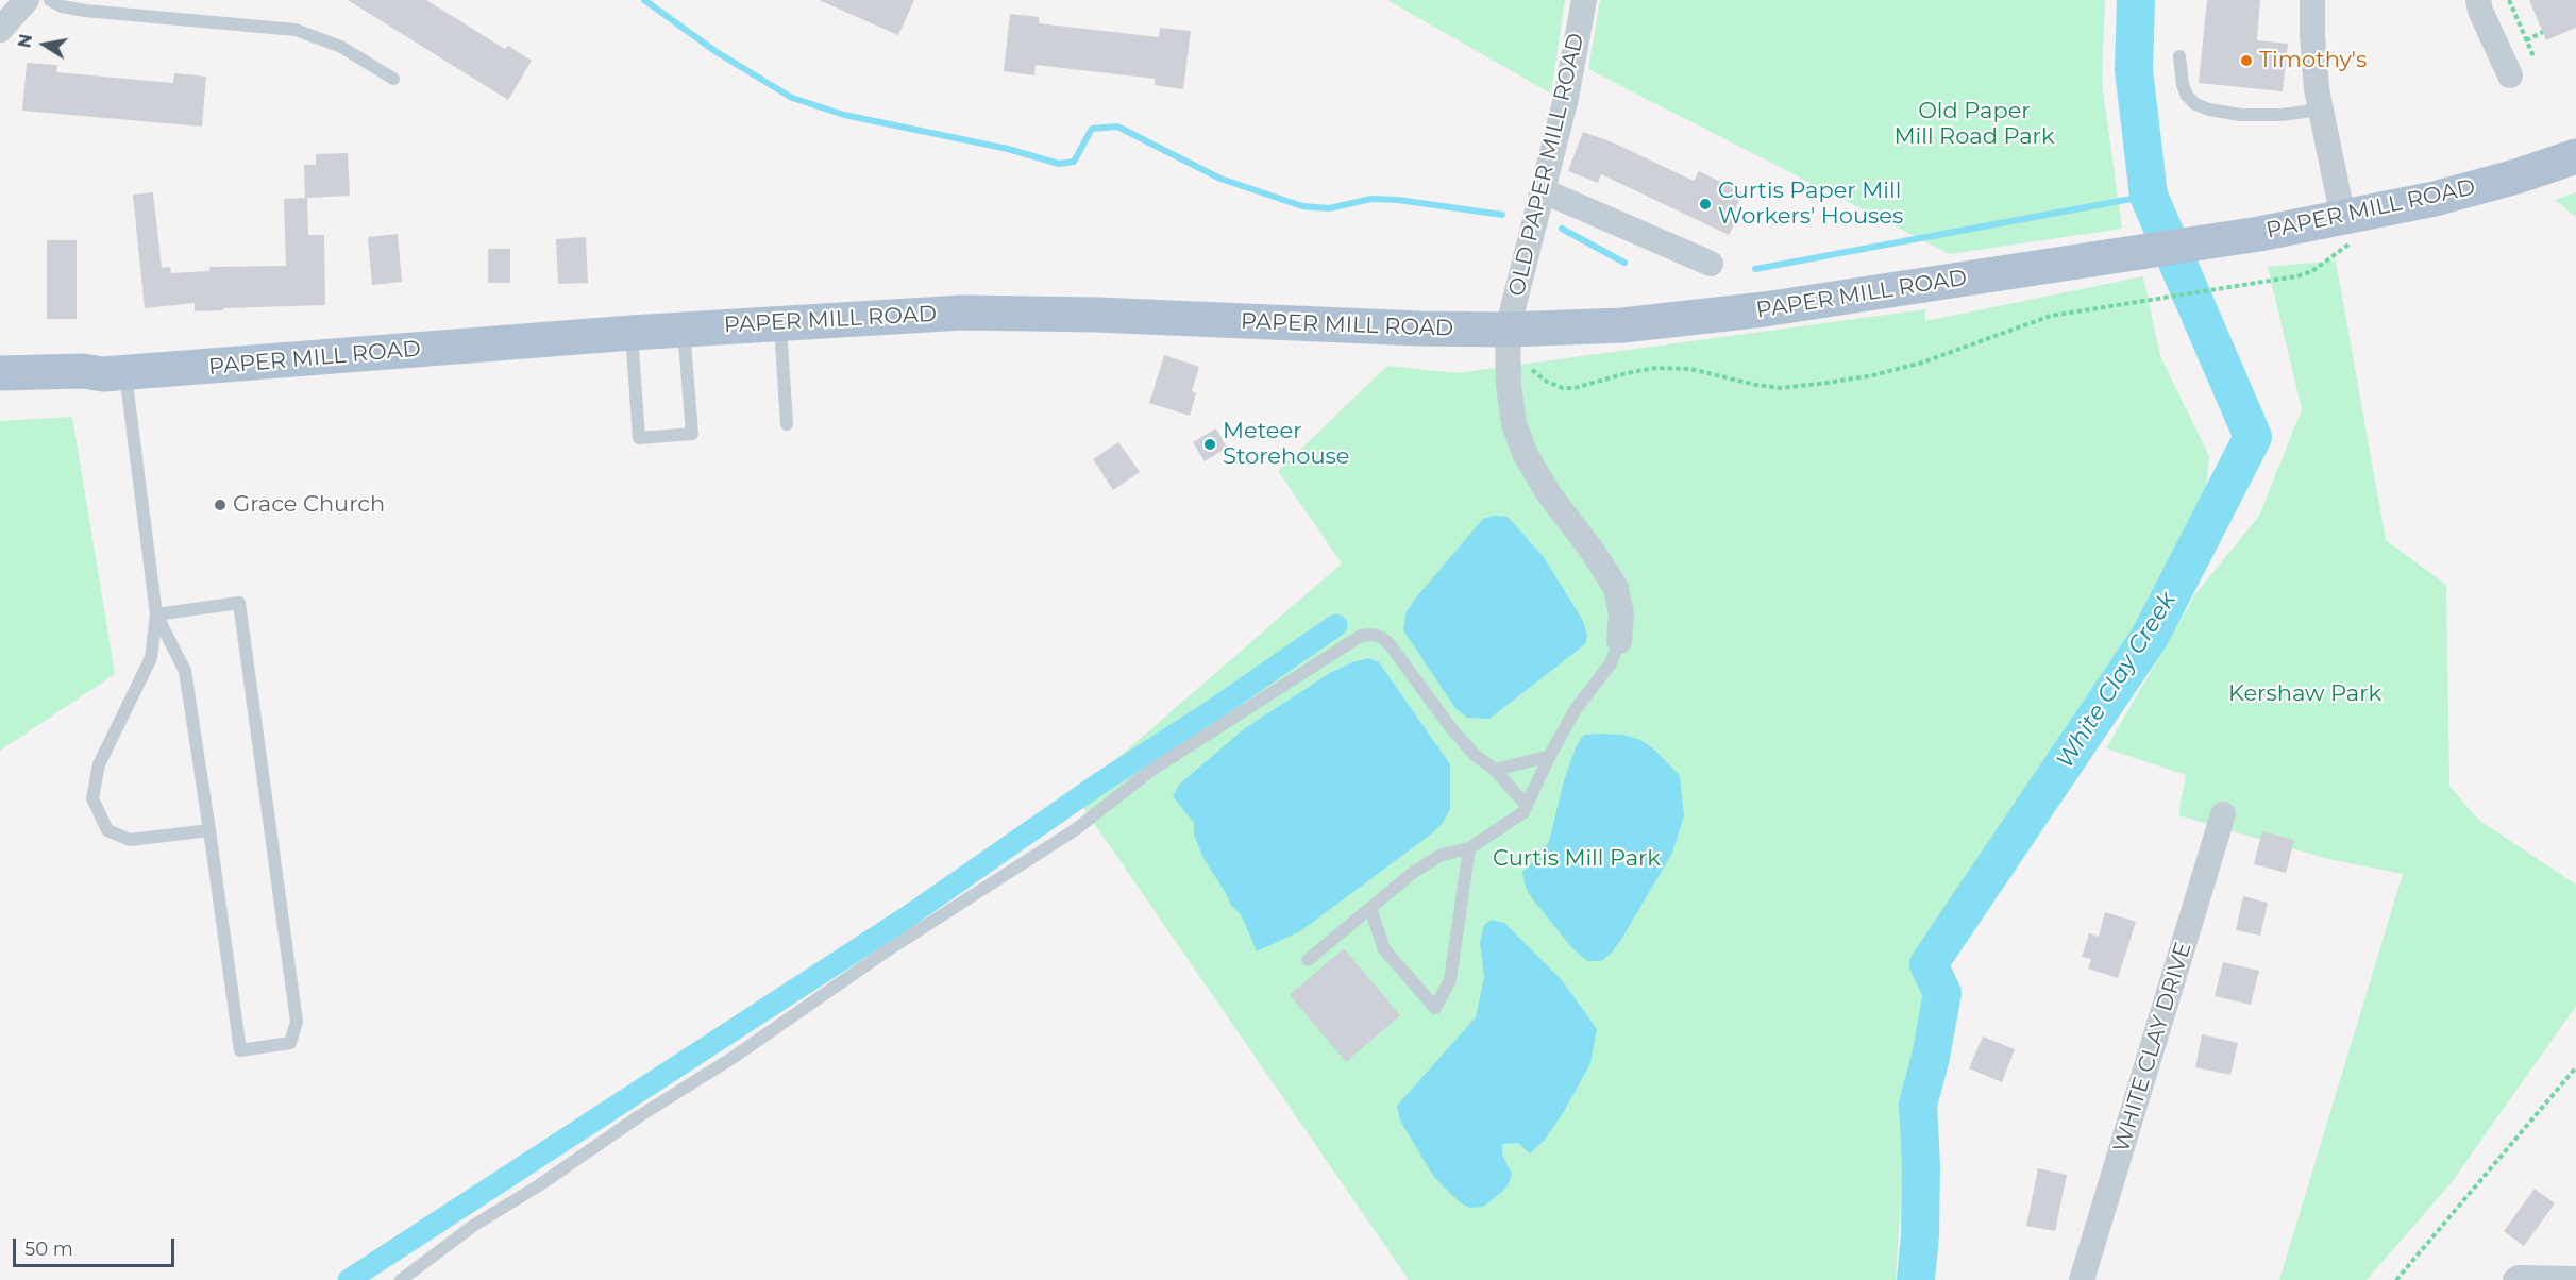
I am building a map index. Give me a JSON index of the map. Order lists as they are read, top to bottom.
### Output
{
  "streets": {
    "main road": ["PAPER MILL ROAD"],
    "street": ["OLD PAPER MILL ROAD", "WHITE CLAY DRIVE"]
  },
  "crossings": [
    ["OLD PAPER MILL ROAD", "PAPER MILL ROAD"]
  ],
  "water": ["White Clay Creek"],
  "parks": ["Old Paper Mill Road Park", "Kershaw Park", "Curtis Mill Park"],
  "places": [
    "Timothy's",
    "Curtis Paper Mill Workers' Houses",
    "Meteer Storehouse",
    "Grace Church"
  ],
  "scale_bar": "50 m",
  "north": "left"
}
